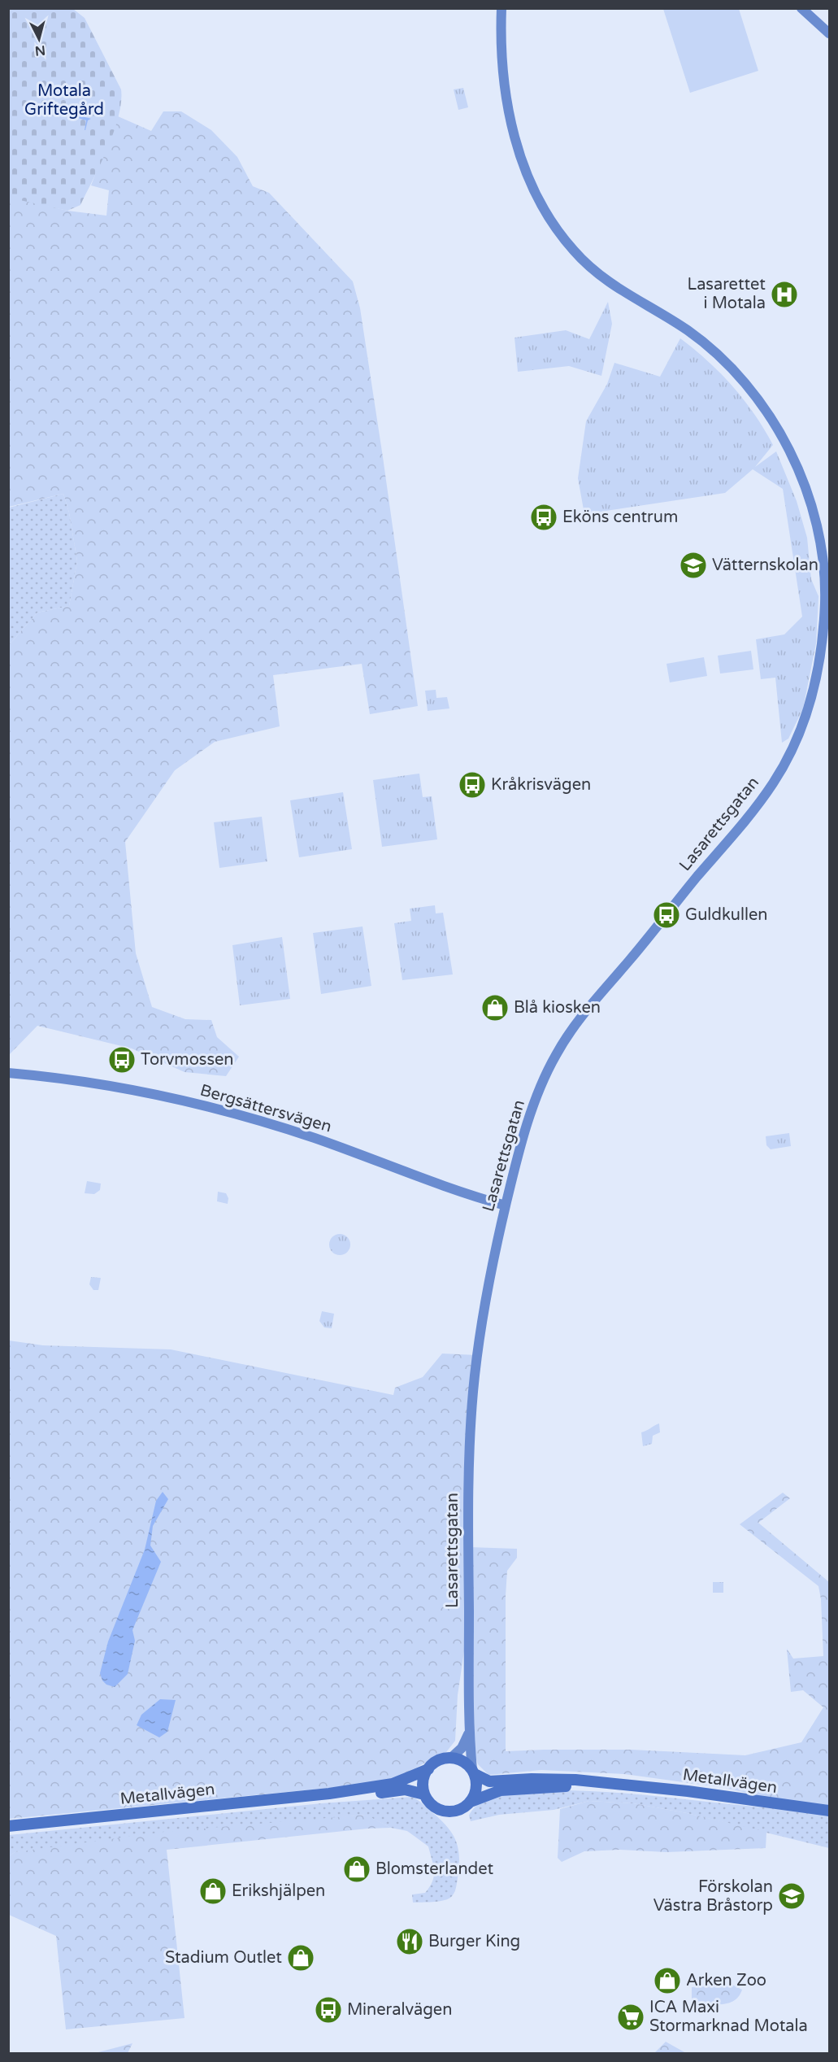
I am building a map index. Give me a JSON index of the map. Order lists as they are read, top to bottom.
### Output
{
  "streets": {
    "main road": ["Metallvägen"],
    "street": ["Lasarettsgatan", "Bergsättersvägen"]
  },
  "crossings": [
    ["Lasarettsgatan", "Bergsättersvägen"],
    ["Lasarettsgatan", "Metallvägen"]
  ],
  "parks": ["Motala Griftegård"],
  "places": {
    "hospital": ["Lasarettet i Motala"],
    "bus stop": [
      "Eköns centrum",
      "Kråkrisvägen",
      "Guldkullen",
      "Torvmossen",
      "Mineralvägen"
    ],
    "school or university": ["Vätternskolan", "Förskolan Västra Bråstorp"],
    "shop": [
      "Blå kiosken",
      "Blomsterlandet",
      "Erikshjälpen",
      "Stadium Outlet",
      "Arken Zoo"
    ],
    "restaurant": ["Burger King"],
    "supermarket": ["ICA Maxi Stormarknad Motala"]
  },
  "north": "bottom"
}
